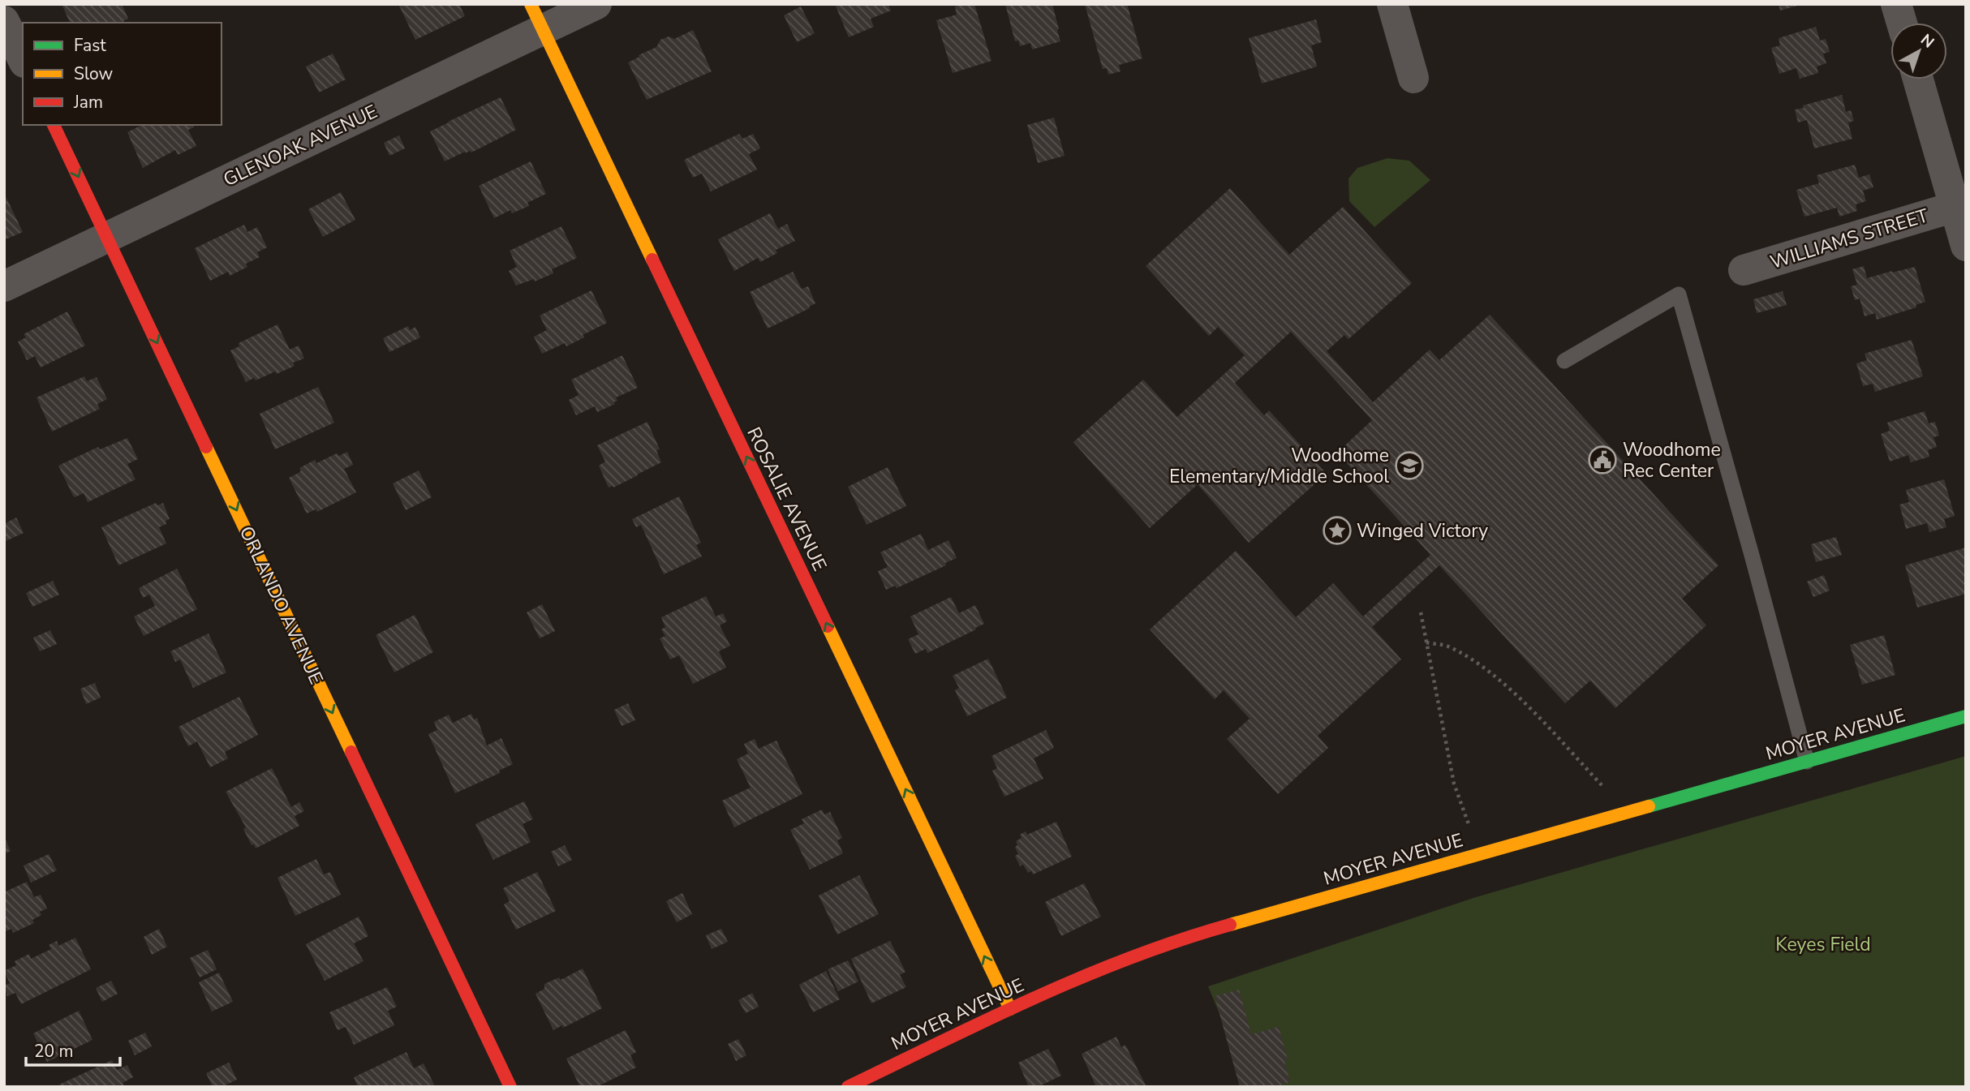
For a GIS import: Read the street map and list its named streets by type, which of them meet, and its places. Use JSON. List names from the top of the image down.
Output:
{
  "streets": {
    "street": [
      "GLENOAK AVENUE",
      "WILLIAMS STREET",
      "ROSALIE AVENUE",
      "ORLANDO AVENUE",
      "MOYER AVENUE"
    ]
  },
  "crossings": [
    ["GLENOAK AVENUE", "ROSALIE AVENUE"],
    ["GLENOAK AVENUE", "ORLANDO AVENUE"],
    ["ROSALIE AVENUE", "MOYER AVENUE"]
  ],
  "one_way": ["ROSALIE AVENUE", "ORLANDO AVENUE"],
  "parks": ["Keyes Field"],
  "places": {
    "public building": ["Woodhome Rec Center"],
    "school or university": ["Woodhome Elementary/Middle School"],
    "place": ["Winged Victory"]
  },
  "legend": ["Fast", "Slow", "Jam"],
  "scale_bar": "20 m",
  "north": "top right"
}
